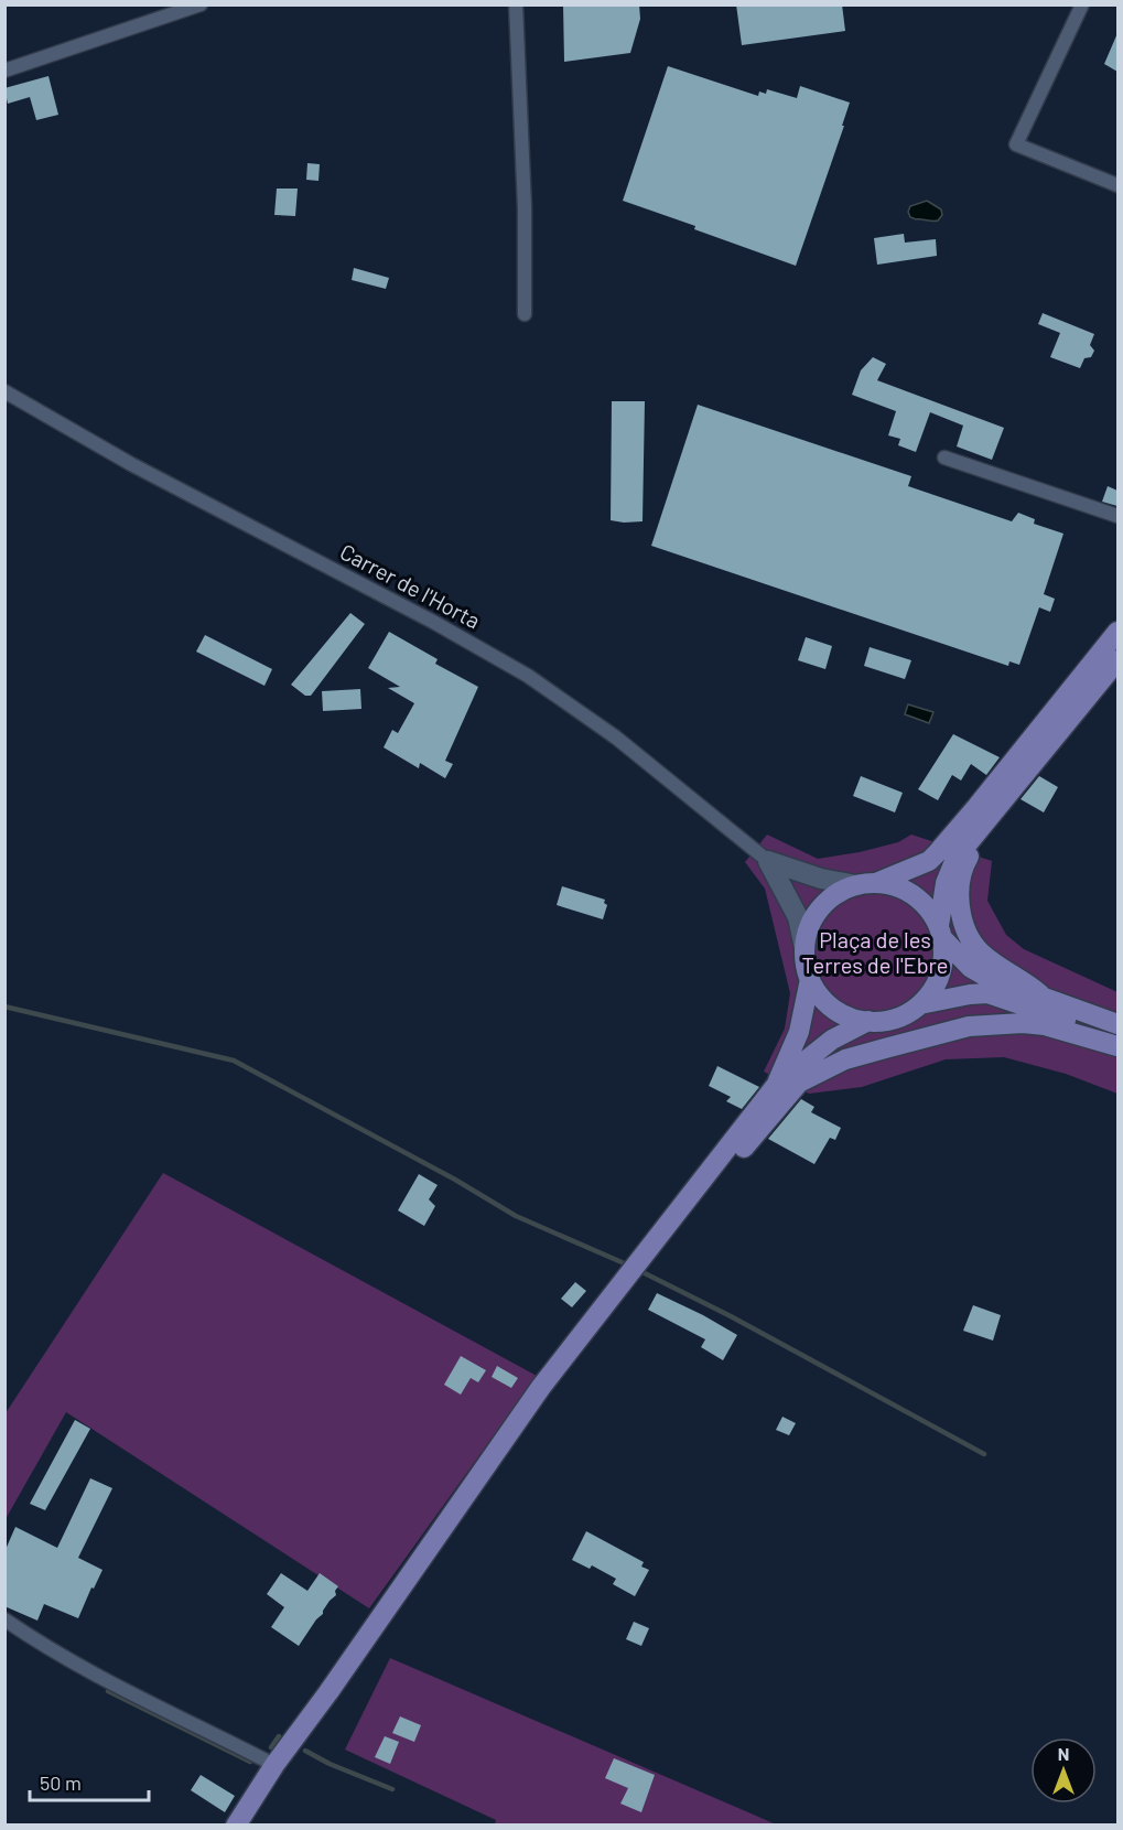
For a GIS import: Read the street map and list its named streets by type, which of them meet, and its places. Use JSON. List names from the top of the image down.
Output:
{
  "streets": {
    "street": ["Carrer de l'Horta"]
  },
  "parks": ["Plaça de les Terres de l'Ebre"],
  "scale_bar": "50 m",
  "north": "top"
}
